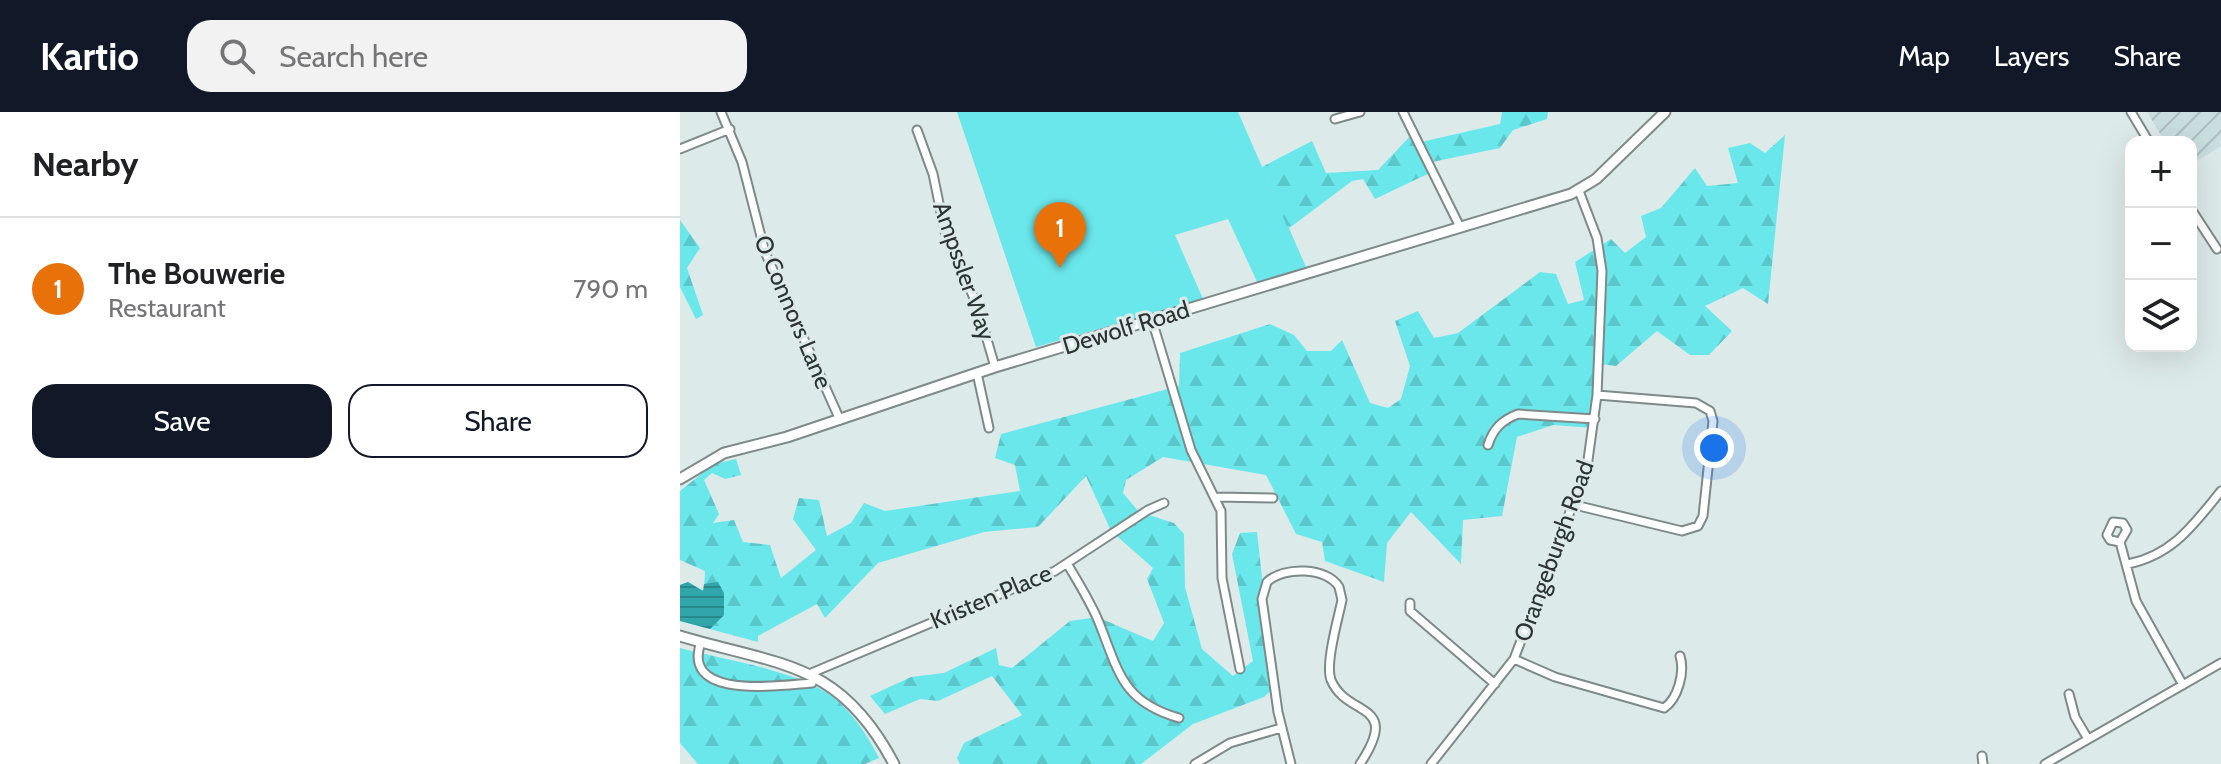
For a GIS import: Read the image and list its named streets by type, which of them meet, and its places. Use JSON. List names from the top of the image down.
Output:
{
  "streets": {
    "main road": ["Dewolf Road"],
    "street": [
      "Ampssler Way",
      "O Connors Lane",
      "Orangeburgh Road",
      "Kristen Place"
    ]
  },
  "crossings": [
    ["Ampssler Way", "Dewolf Road"],
    ["O Connors Lane", "Dewolf Road"],
    ["Dewolf Road", "Orangeburgh Road"]
  ],
  "page": {
    "header": "Kartio",
    "search": "Search here",
    "nav": ["Map", "Layers", "Share"],
    "heading": "Nearby",
    "map_buttons": ["+", "−"],
    "pins": "1",
    "list": [
      {
        "mark": "1",
        "name": "The Bouwerie",
        "note": "Restaurant",
        "value": "790 m"
      }
    ],
    "buttons": ["Save", "Share"]
  }
}
